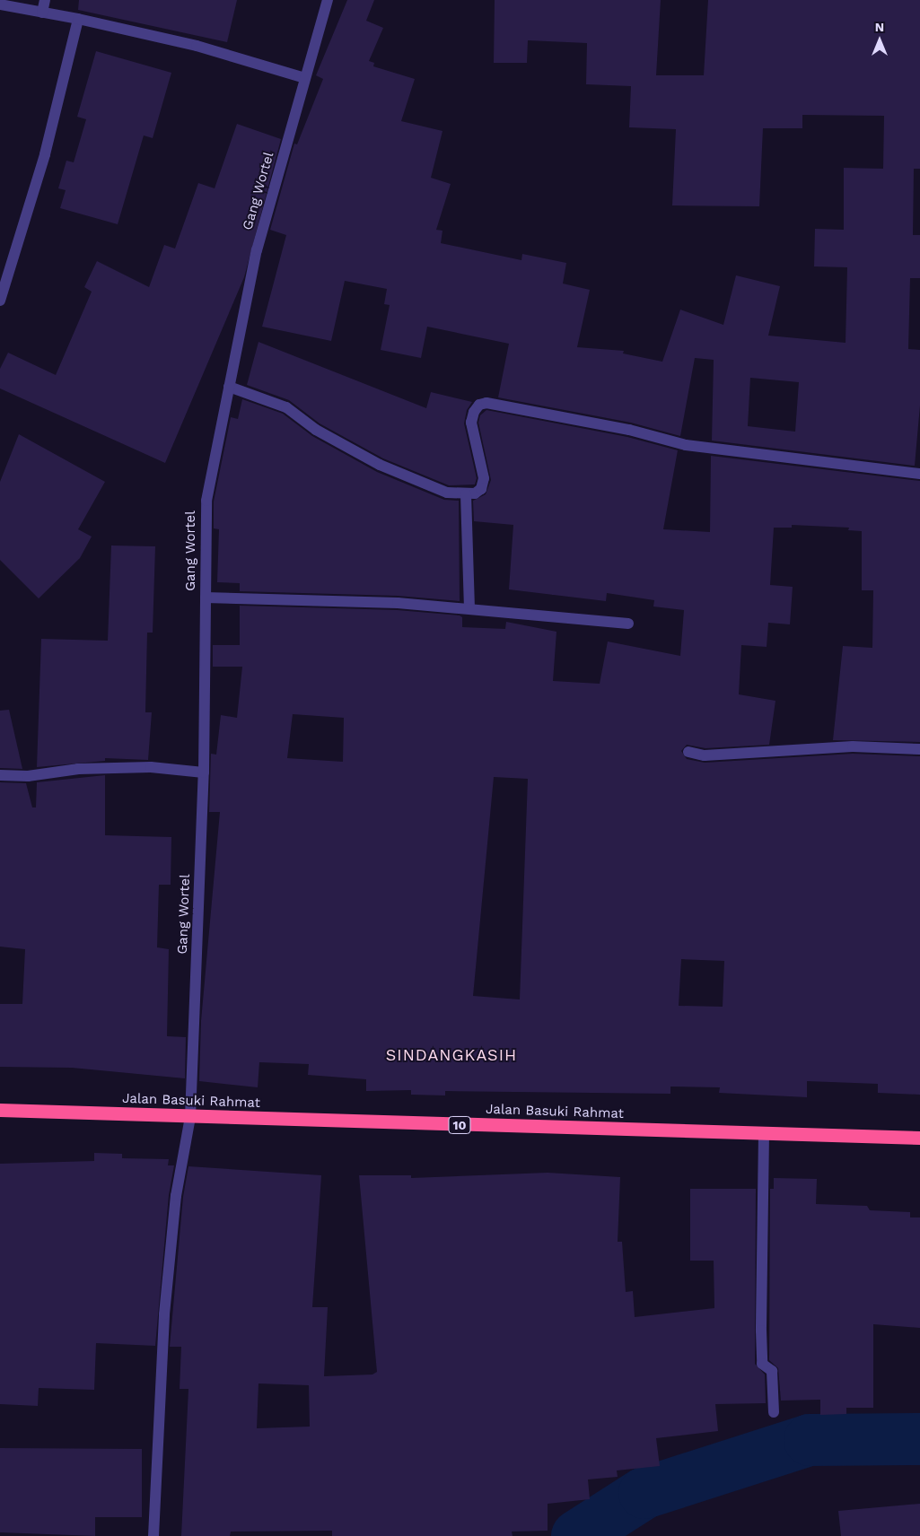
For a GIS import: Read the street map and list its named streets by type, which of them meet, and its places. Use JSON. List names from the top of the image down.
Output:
{
  "streets": {
    "highway": ["Jalan Basuki Rahmat", "10"],
    "street": ["Gang Wortel"]
  },
  "crossings": [
    ["Gang Wortel", "Jalan Basuki Rahmat"]
  ],
  "districts": ["SINDANGKASIH"],
  "north": "top"
}
